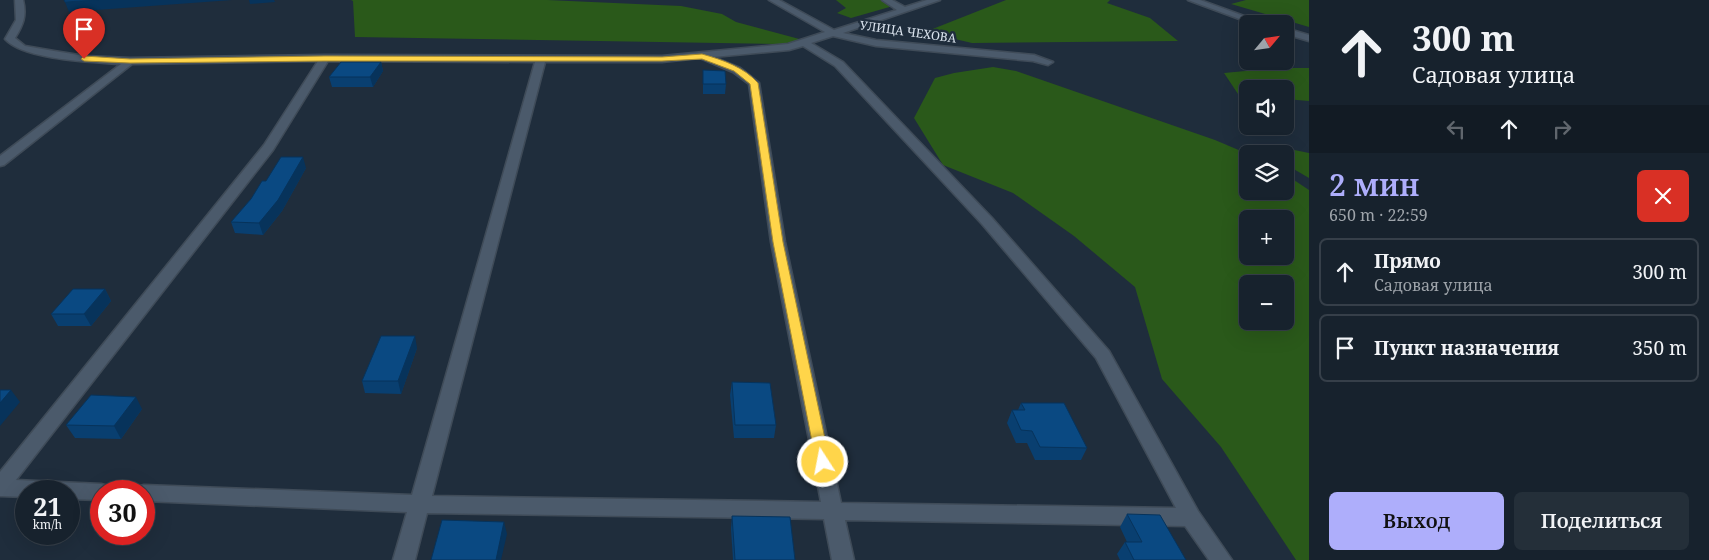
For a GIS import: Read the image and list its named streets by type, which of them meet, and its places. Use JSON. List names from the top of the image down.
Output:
{
  "streets": {
    "street": ["УЛИЦА ЧЕХОВА"]
  },
  "north": "top right",
  "page": {
    "turn": ["300 m", "Садовая улица"],
    "map_buttons": ["+", "−"],
    "heading": ["2 мин", "650 m · 22:59"],
    "list": [
      {
        "name": "Прямо",
        "note": "Садовая улица",
        "value": "300 m"
      },
      {
        "name": "Пункт назначения",
        "value": "350 m"
      }
    ],
    "speed": "21 km/h",
    "limit": "30",
    "buttons": ["Выход", "Поделиться"]
  }
}
